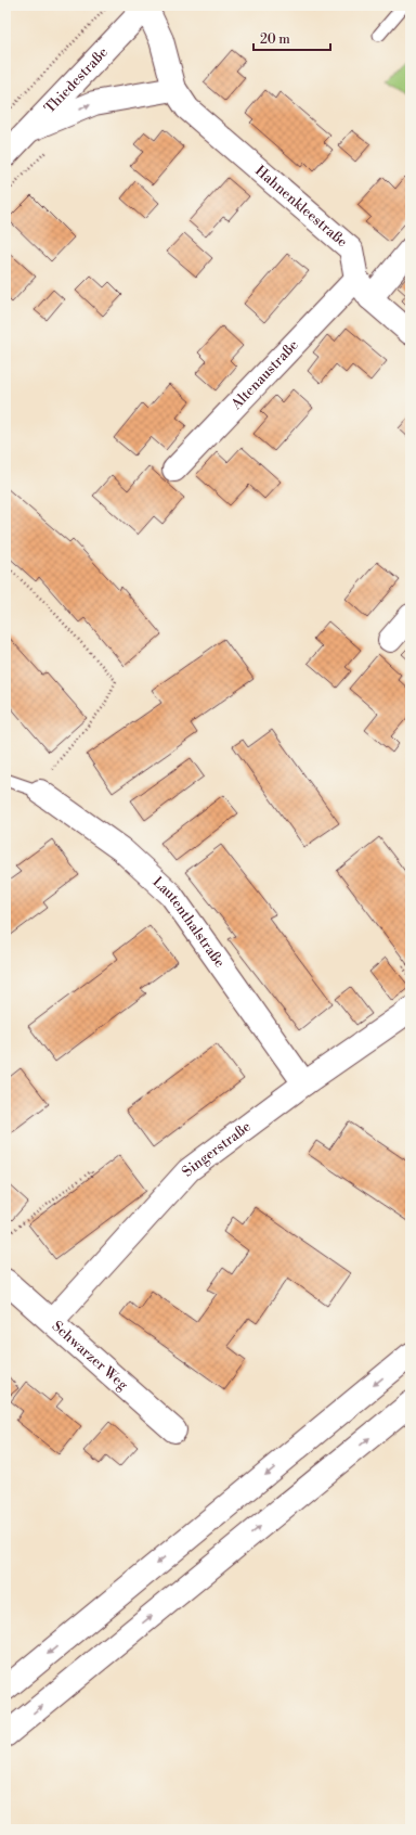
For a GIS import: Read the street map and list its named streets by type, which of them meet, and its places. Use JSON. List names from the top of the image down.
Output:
{
  "streets": {
    "main road": [
      "Thiedestraße",
      "Hahnenkleestraße",
      "Altenaustraße",
      "Lautenthalstraße",
      "Singerstraße",
      "Schwarzer Weg"
    ]
  },
  "crossings": [
    ["Thiedestraße", "Hahnenkleestraße"],
    ["Hahnenkleestraße", "Altenaustraße"],
    ["Lautenthalstraße", "Singerstraße"],
    ["Singerstraße", "Schwarzer Weg"]
  ],
  "scale_bar": "20 m"
}
